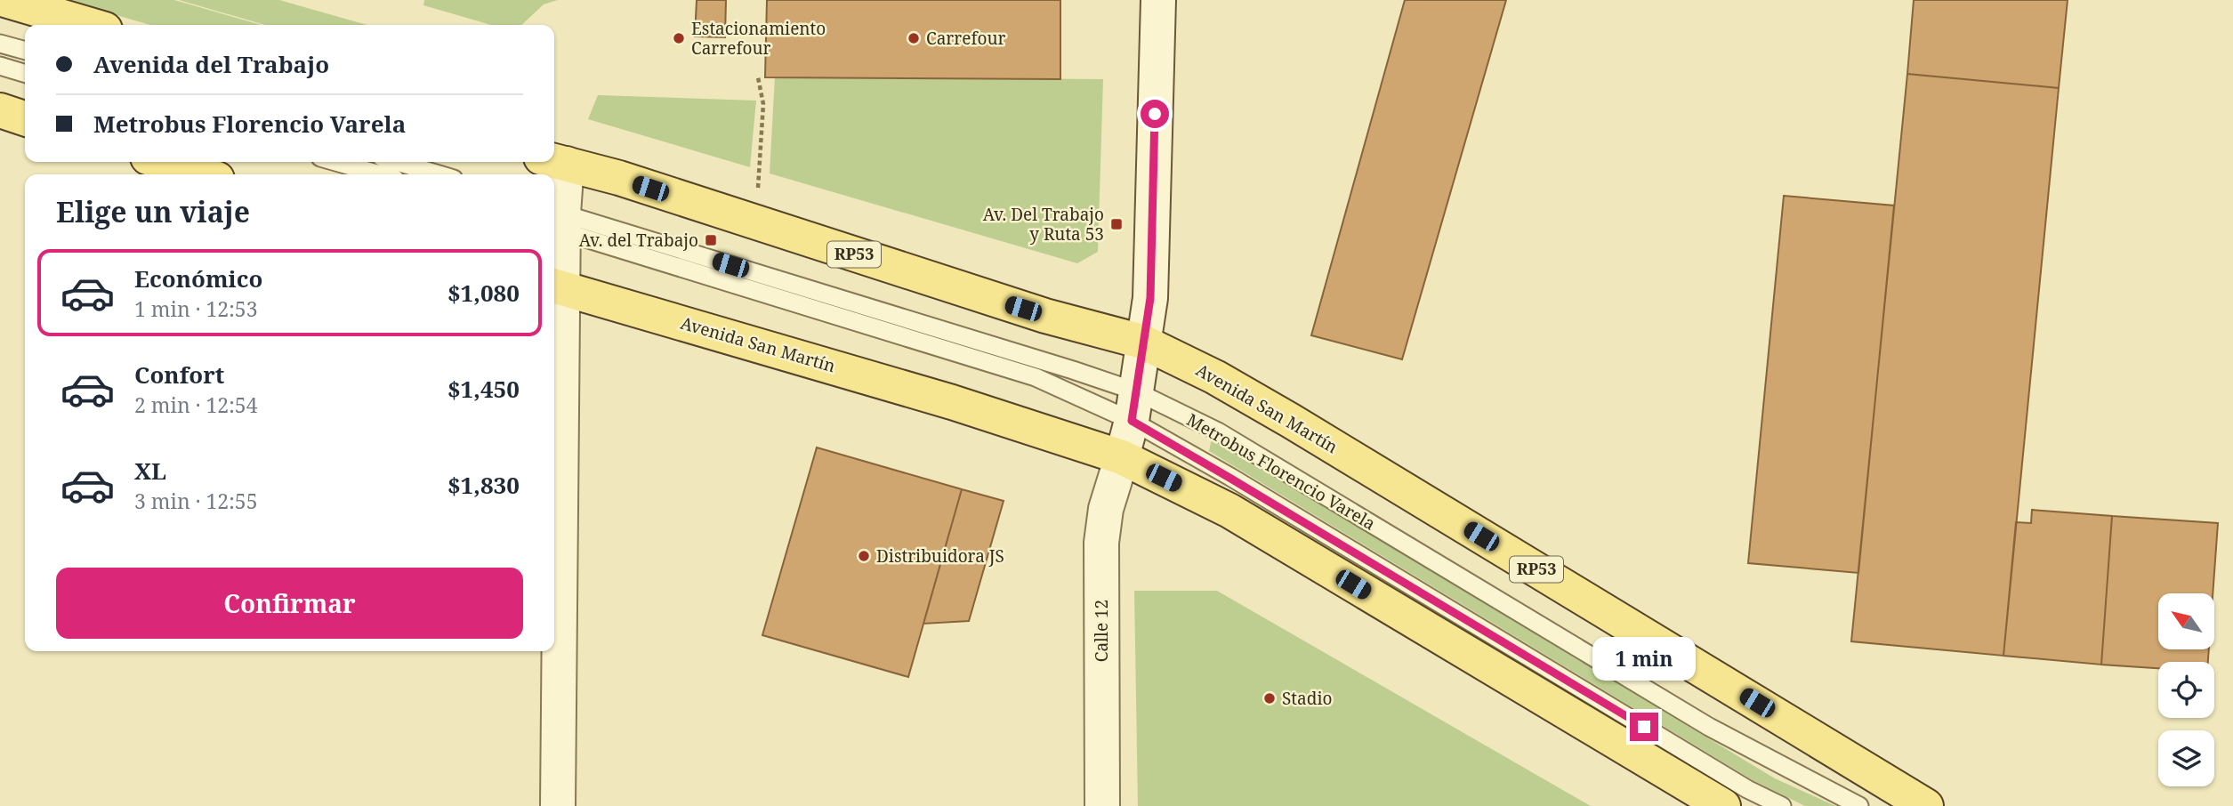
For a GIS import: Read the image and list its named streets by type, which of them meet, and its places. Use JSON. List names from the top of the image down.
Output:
{
  "streets": {
    "main road": ["RP53", "Avenida San Martín"],
    "street": ["Calle 12"],
    "lane": ["Metrobus Florencio Varela"]
  },
  "crossings": [
    ["Avenida San Martín", "Calle 12"],
    ["Metrobus Florencio Varela", "Calle 12"]
  ],
  "places": {
    "other": [
      "Estacionamiento Carrefour",
      "Carrefour",
      "Distribuidora JS",
      "Stadio"
    ],
    "transit": ["Av. Del Trabajo y Ruta 53", "Av. del Trabajo"]
  },
  "north": "top left",
  "page": {
    "banner": ["Avenida del Trabajo", "Metrobus Florencio Varela"],
    "heading": "Elige un viaje",
    "list": [
      {
        "name": "Económico",
        "note": "1 min · 12:53",
        "value": "$1,080"
      },
      {
        "name": "Confort",
        "note": "2 min · 12:54",
        "value": "$1,450"
      },
      {
        "name": "XL",
        "note": "3 min · 12:55",
        "value": "$1,830"
      }
    ],
    "buttons": "Confirmar",
    "bubble": "1 min"
  }
}
